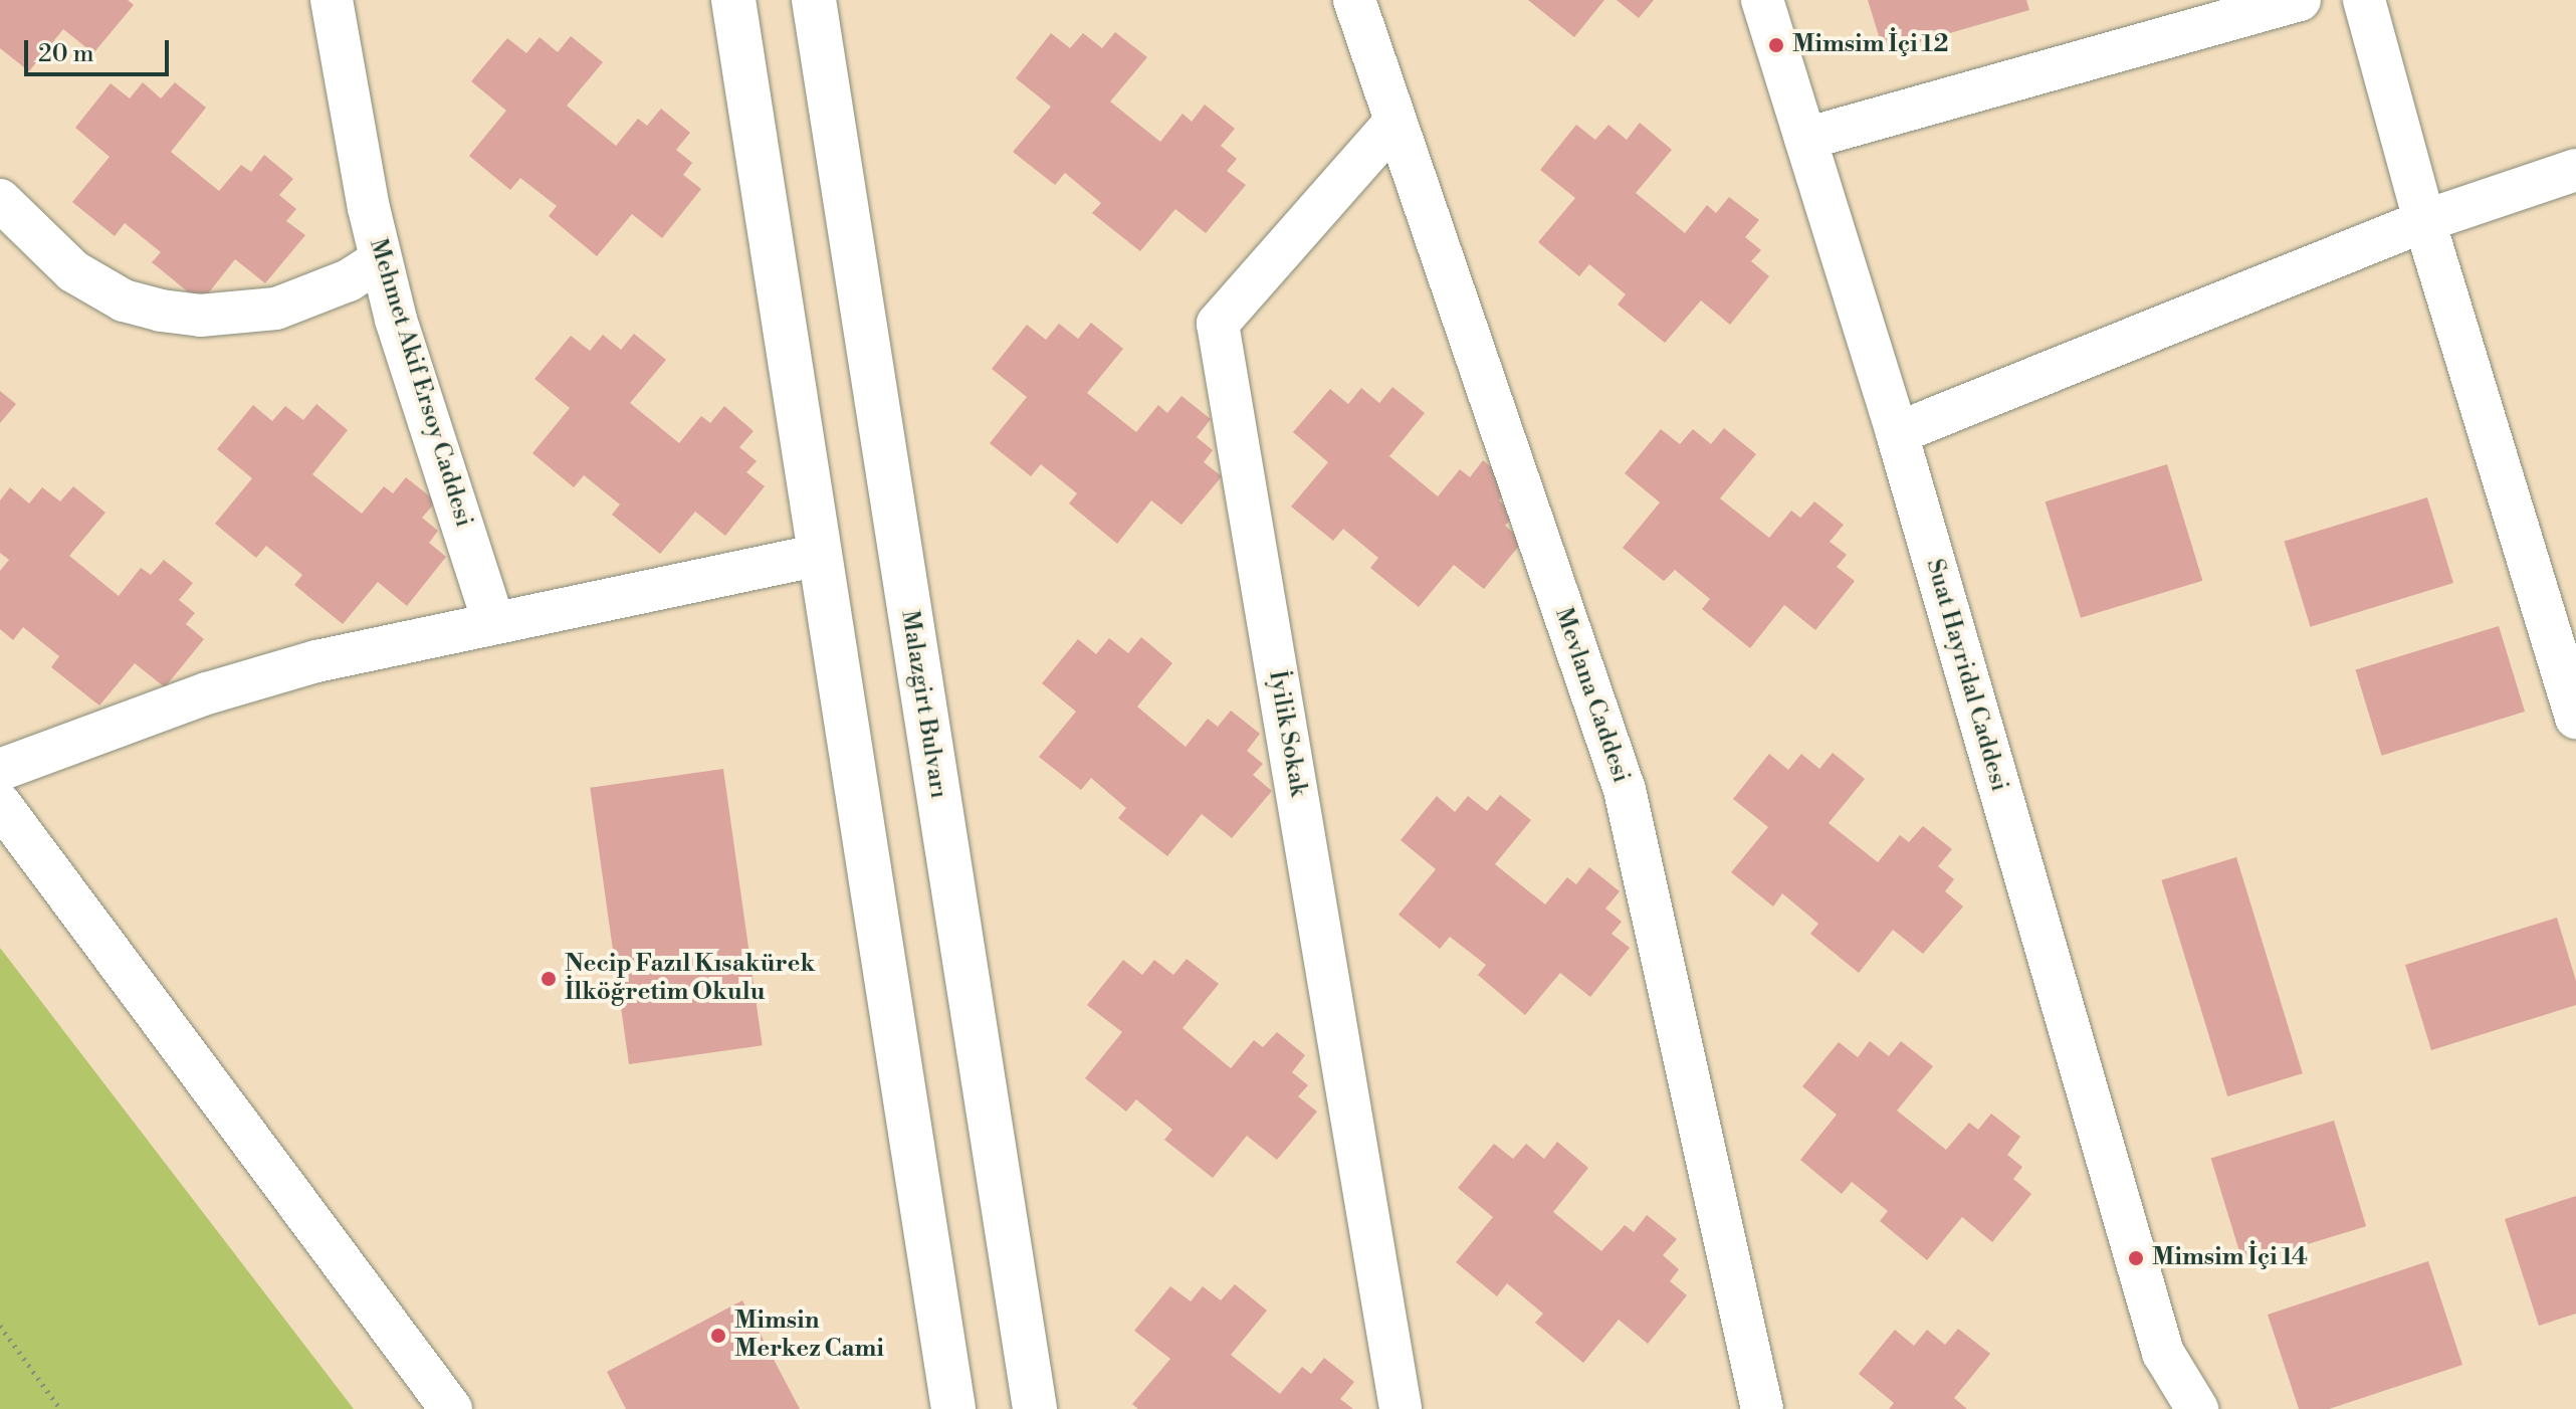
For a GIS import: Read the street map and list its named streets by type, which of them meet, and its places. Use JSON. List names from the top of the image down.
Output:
{
  "streets": {
    "highway": ["Malazgirt Bulvarı"],
    "street": [
      "Mehmet Akif Ersoy Caddesi",
      "Suat Hayridal Caddesi",
      "Mevlana Caddesi",
      "İyilik Sokak"
    ]
  },
  "crossings": [
    ["Mevlana Caddesi", "İyilik Sokak"]
  ],
  "places": [
    "Mimsim İçi 12",
    "Necip Fazıl Kısakürek İlköğretim Okulu",
    "Mimsim İçi 14",
    "Mimsin Merkez Cami"
  ],
  "scale_bar": "20 m"
}
